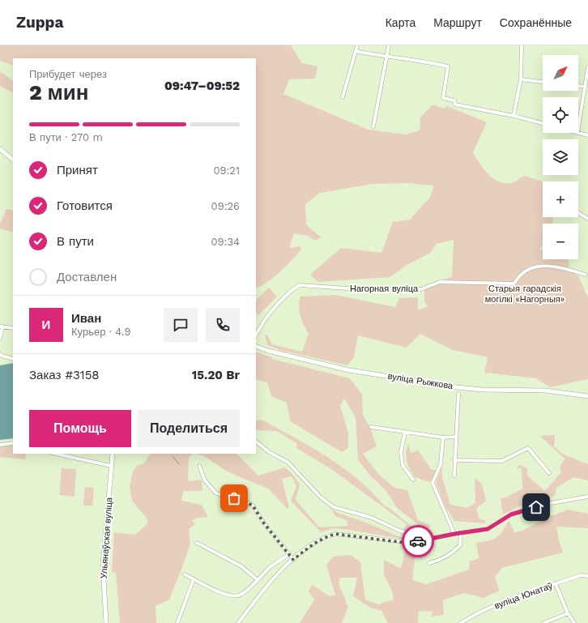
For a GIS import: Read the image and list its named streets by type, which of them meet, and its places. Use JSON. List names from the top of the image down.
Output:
{
  "streets": {
    "main road": ["вуліца Рыжкова", "Ульянаўская вуліца"],
    "street": ["Нагорная вуліца", "вуліца Юнатаў"]
  },
  "parks": ["Старыя гарадскія могілкі «Нагорныя»"],
  "north": "top right",
  "page": {
    "header": "Zuppa",
    "nav": ["Карта", "Маршрут", "Сохранённые"],
    "map_buttons": ["+", "−"],
    "heading": ["2 мин", "Прибудет через", "09:47–09:52"],
    "panel": [
      "Иван",
      "Курьер · 4.9",
      "Заказ #3158",
      "15.20 Br"
    ],
    "bar": "В пути · 270 m",
    "list": [
      ["Принят", "09:21"],
      ["Готовится", "09:26"],
      ["В пути", "09:34"],
      "Доставлен"
    ],
    "round": "И",
    "buttons": ["Помощь", "Поделиться"]
  }
}
